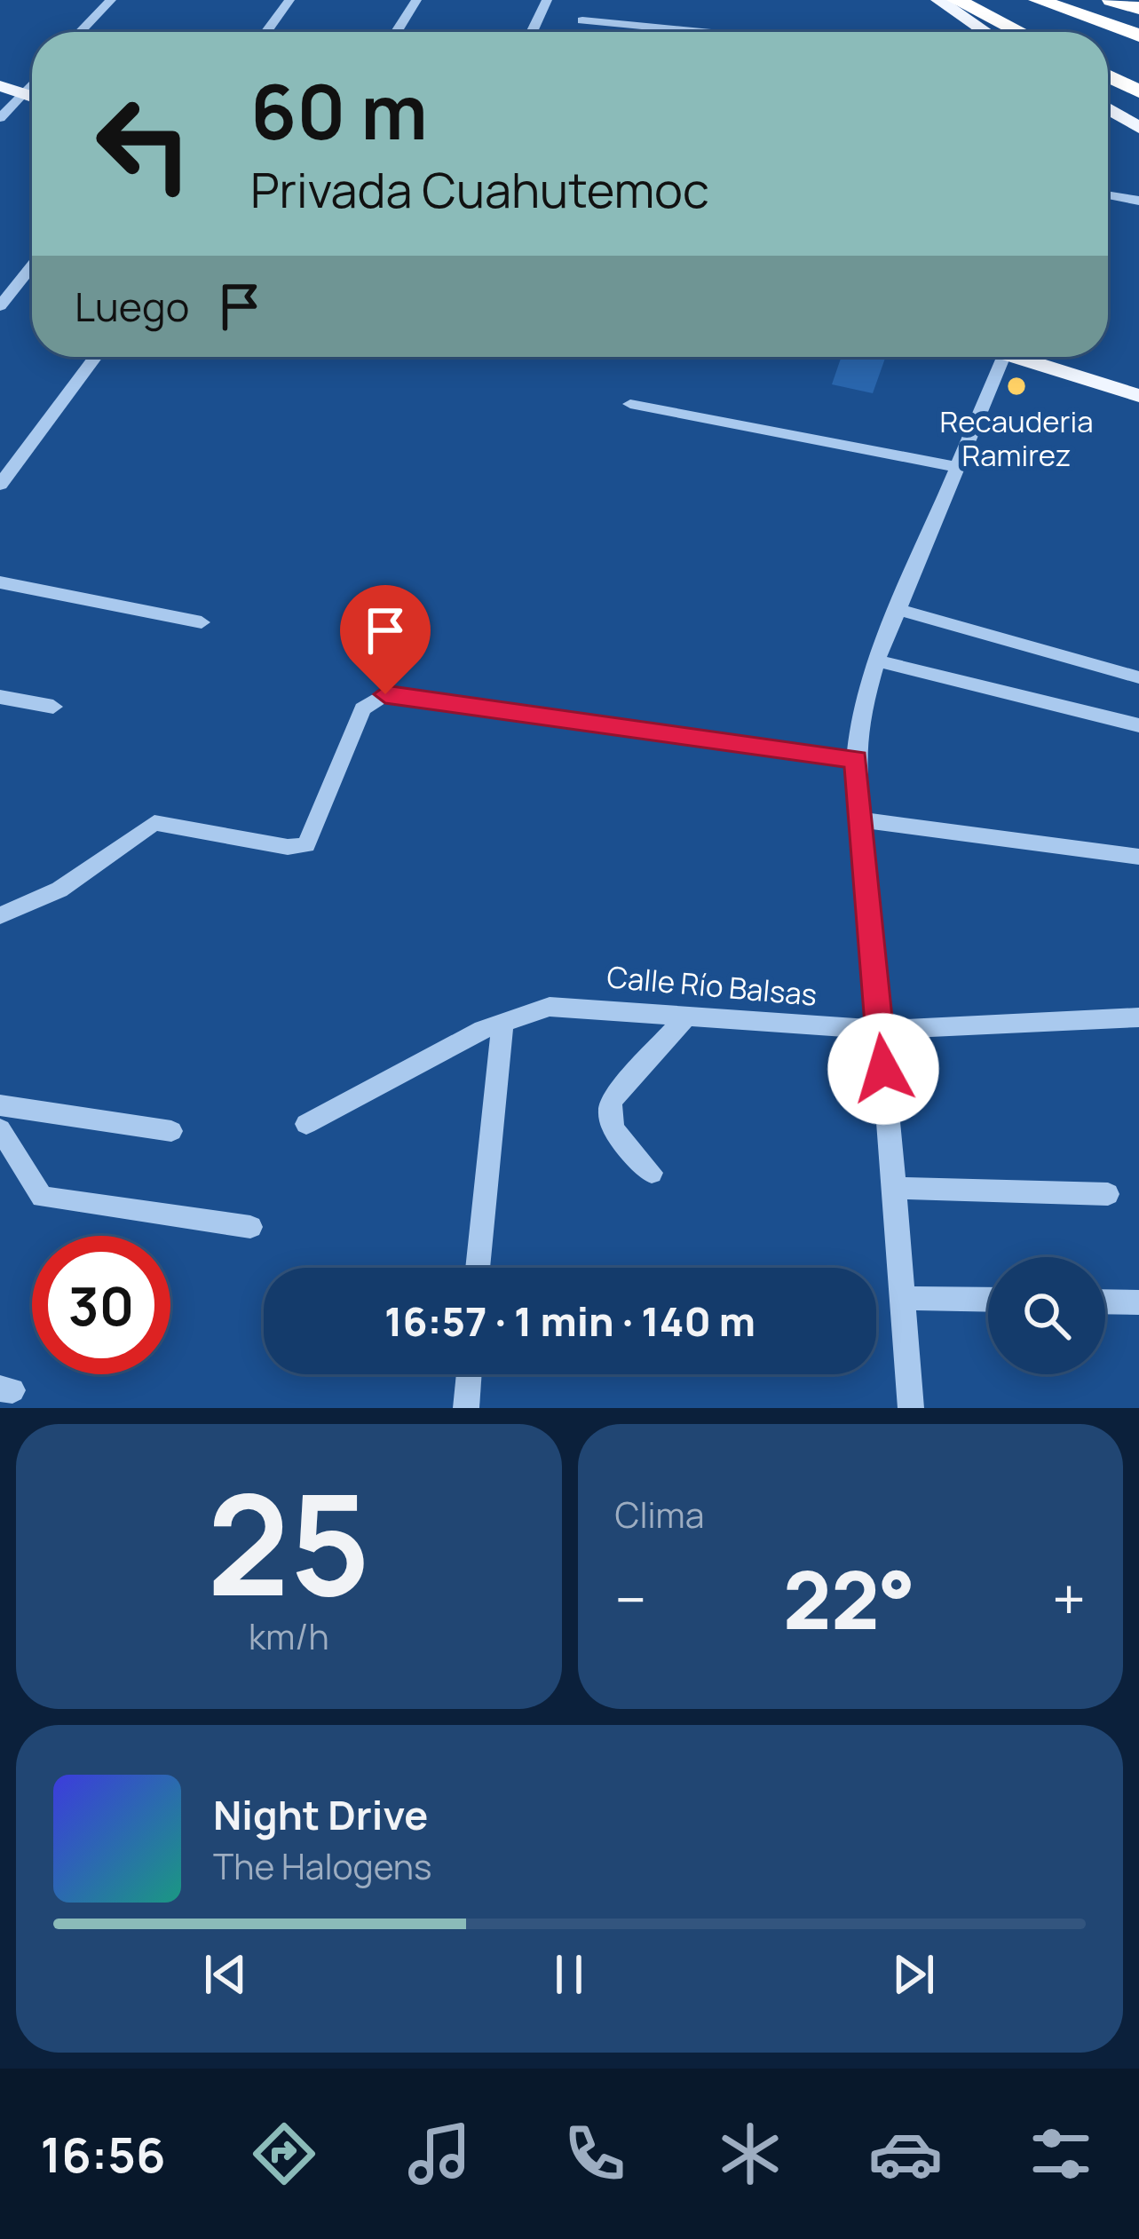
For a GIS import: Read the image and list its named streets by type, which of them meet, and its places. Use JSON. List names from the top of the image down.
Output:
{
  "streets": {
    "street": ["Calle Río Balsas"]
  },
  "places": ["Recauderia Ramirez"],
  "page": {
    "turn": ["60 m", "Privada Cuahutemoc"],
    "then": "Luego",
    "limit": "30",
    "trip": "16:57 · 1 min · 140 m",
    "tile": [
      ["25", "km/h"],
      "Clima"
    ],
    "heat": ["−", "22°", "+"],
    "song": ["Night Drive", "The Halogens"],
    "tabs": "16:56"
  }
}
